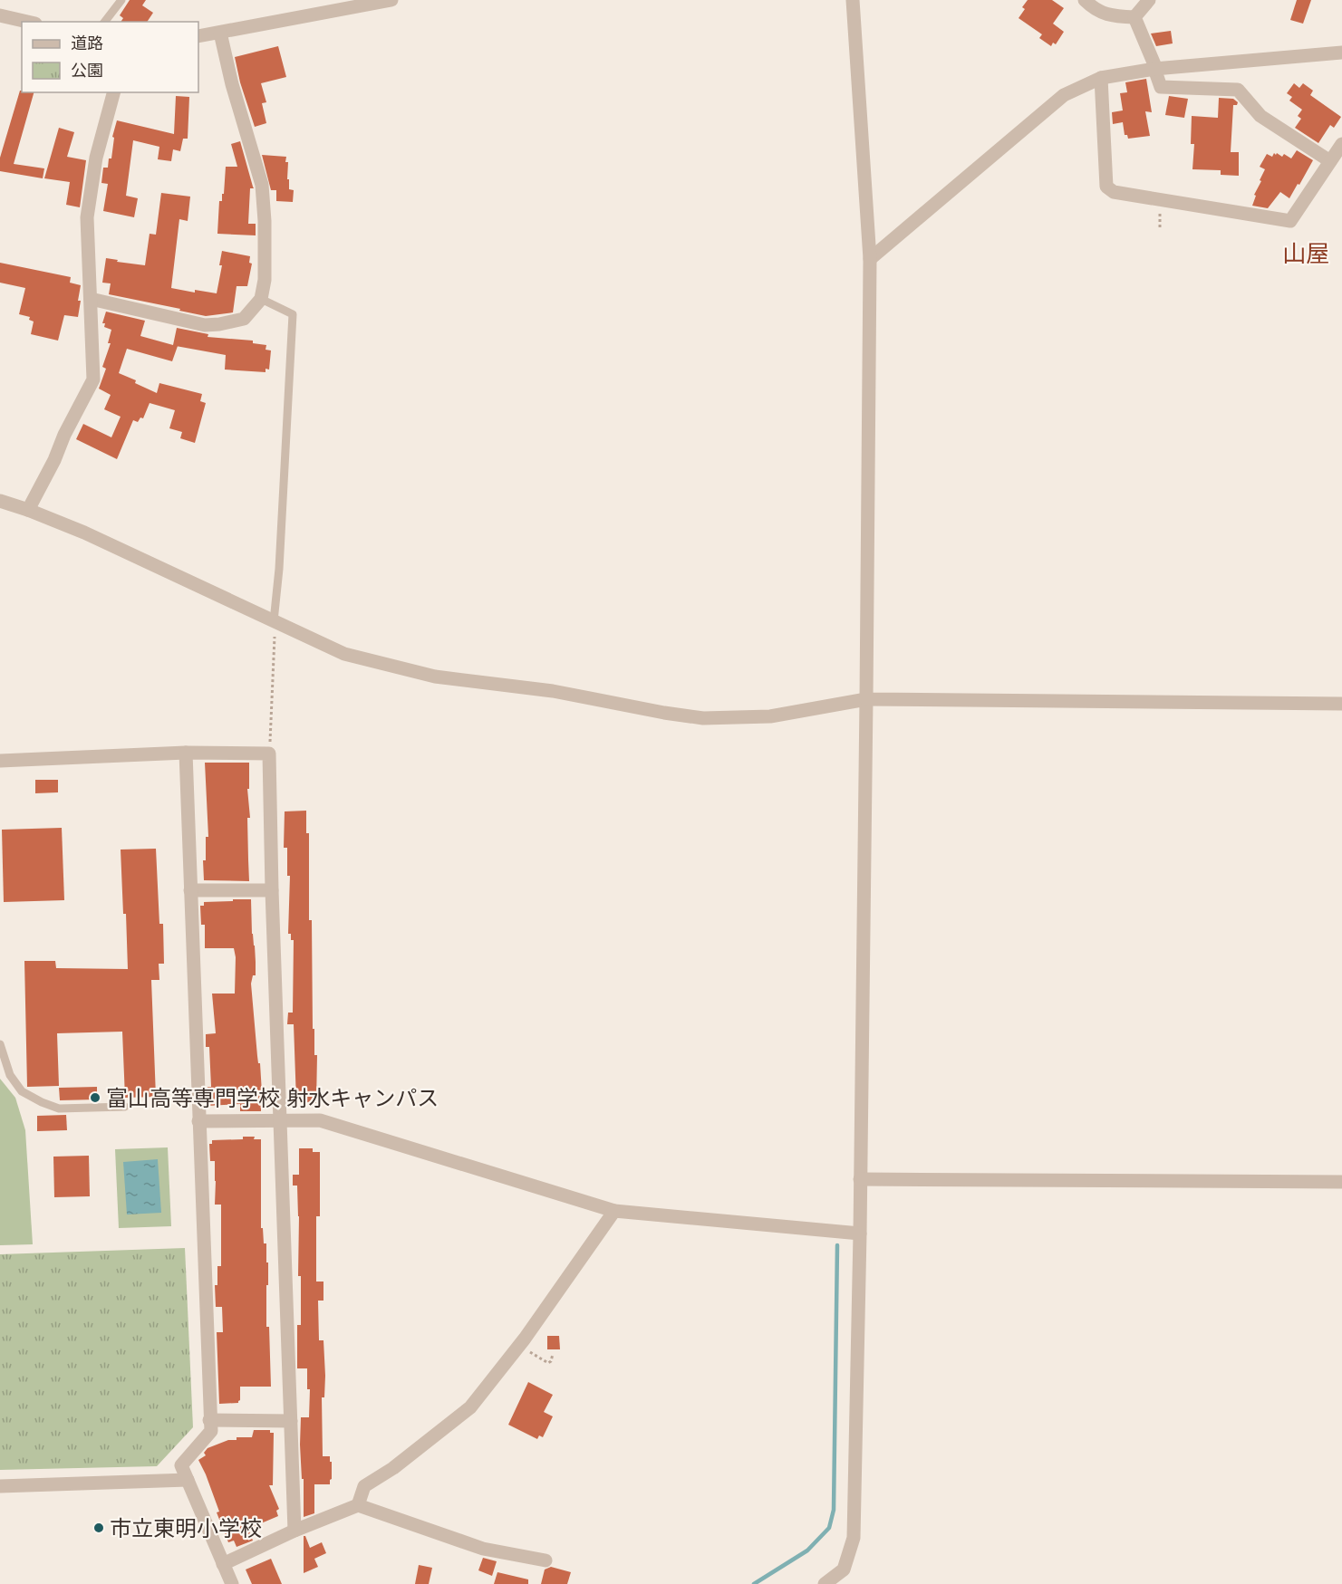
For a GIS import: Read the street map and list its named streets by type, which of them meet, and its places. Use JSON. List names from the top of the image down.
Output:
{
  "districts": ["山屋"],
  "places": ["富山高等専門学校 射水キャンパス", "市立東明小学校"],
  "legend": ["道路", "公園"]
}
